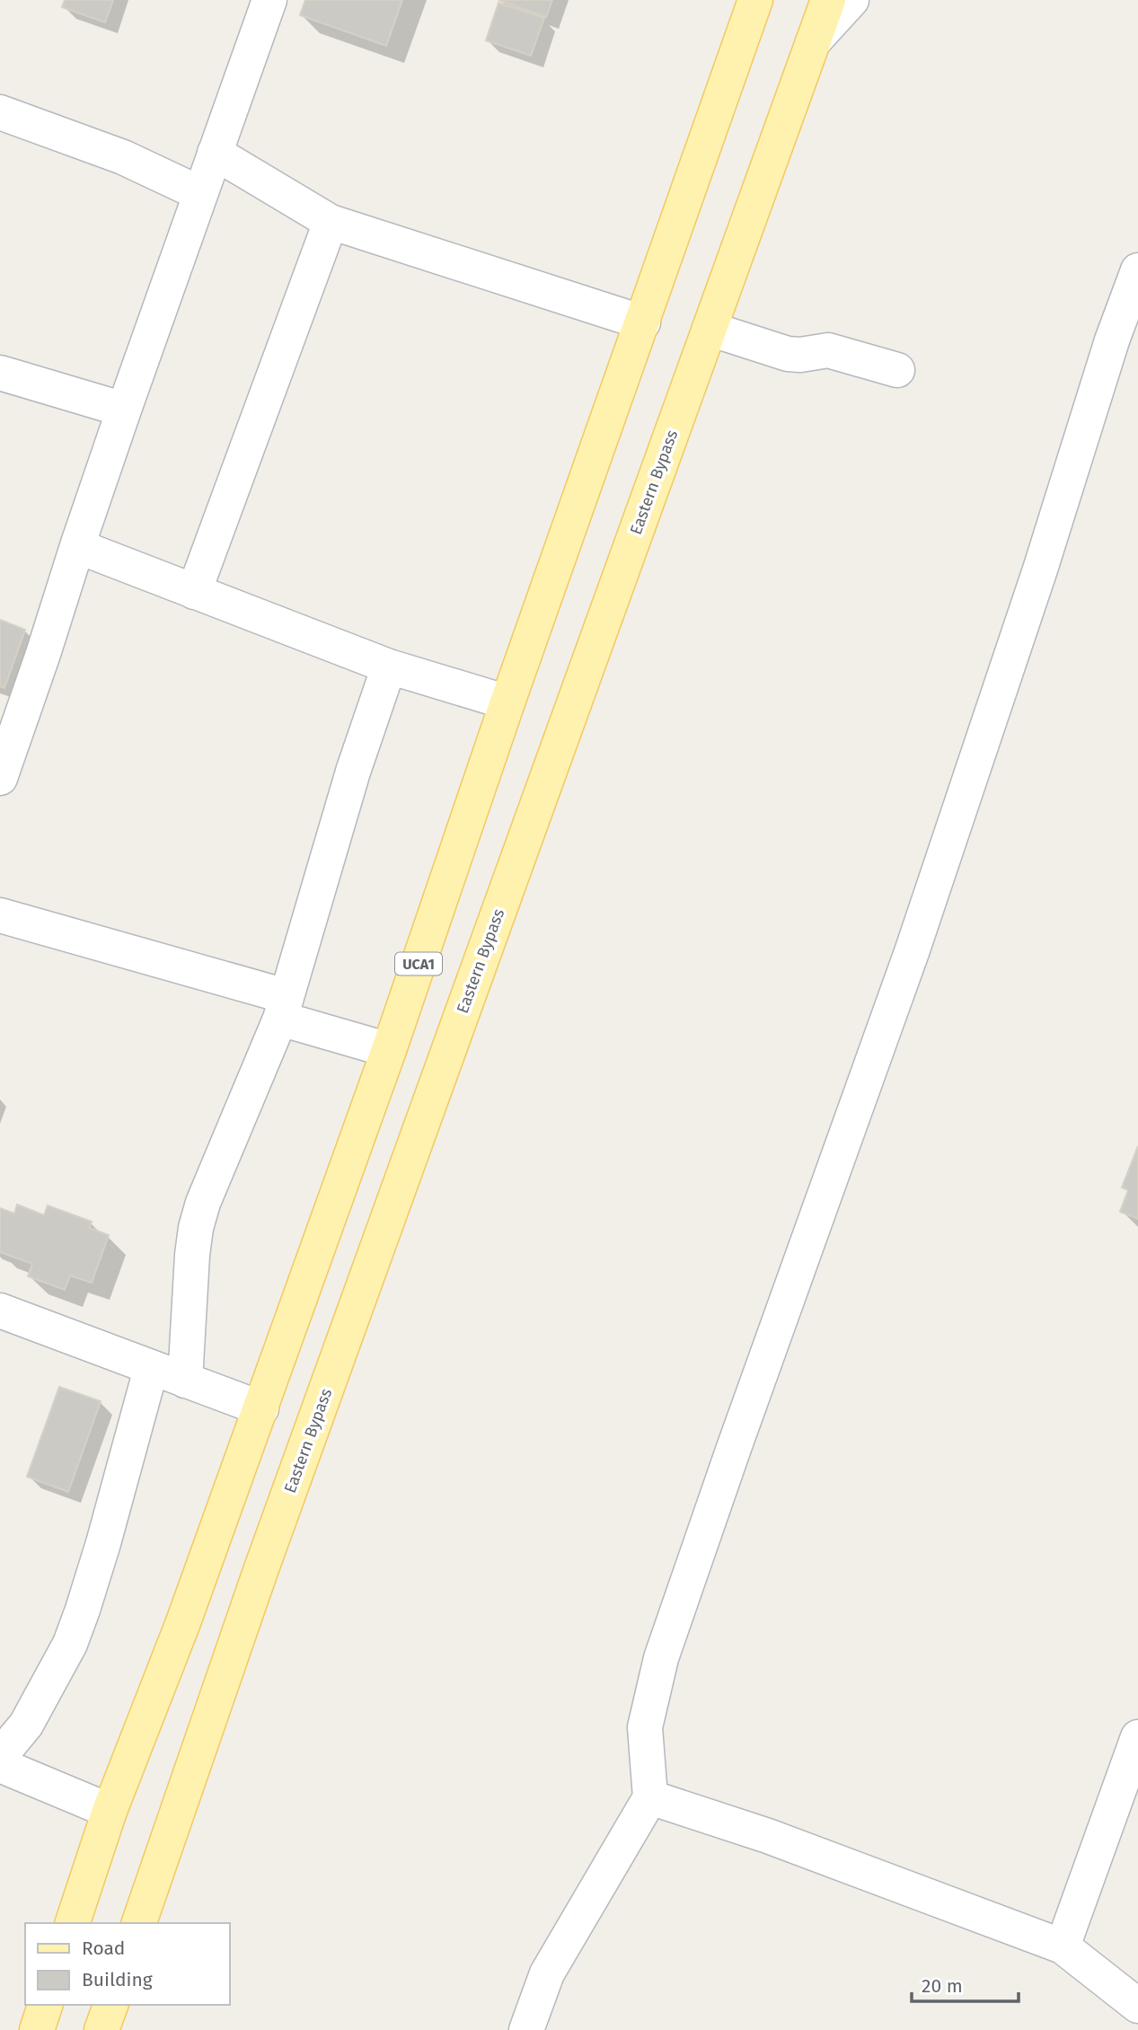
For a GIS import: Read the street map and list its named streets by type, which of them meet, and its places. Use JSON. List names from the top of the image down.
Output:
{
  "streets": {
    "main road": ["Eastern Bypass", "UCA1"]
  },
  "legend": ["Road", "Building"],
  "scale_bar": "20 m"
}
